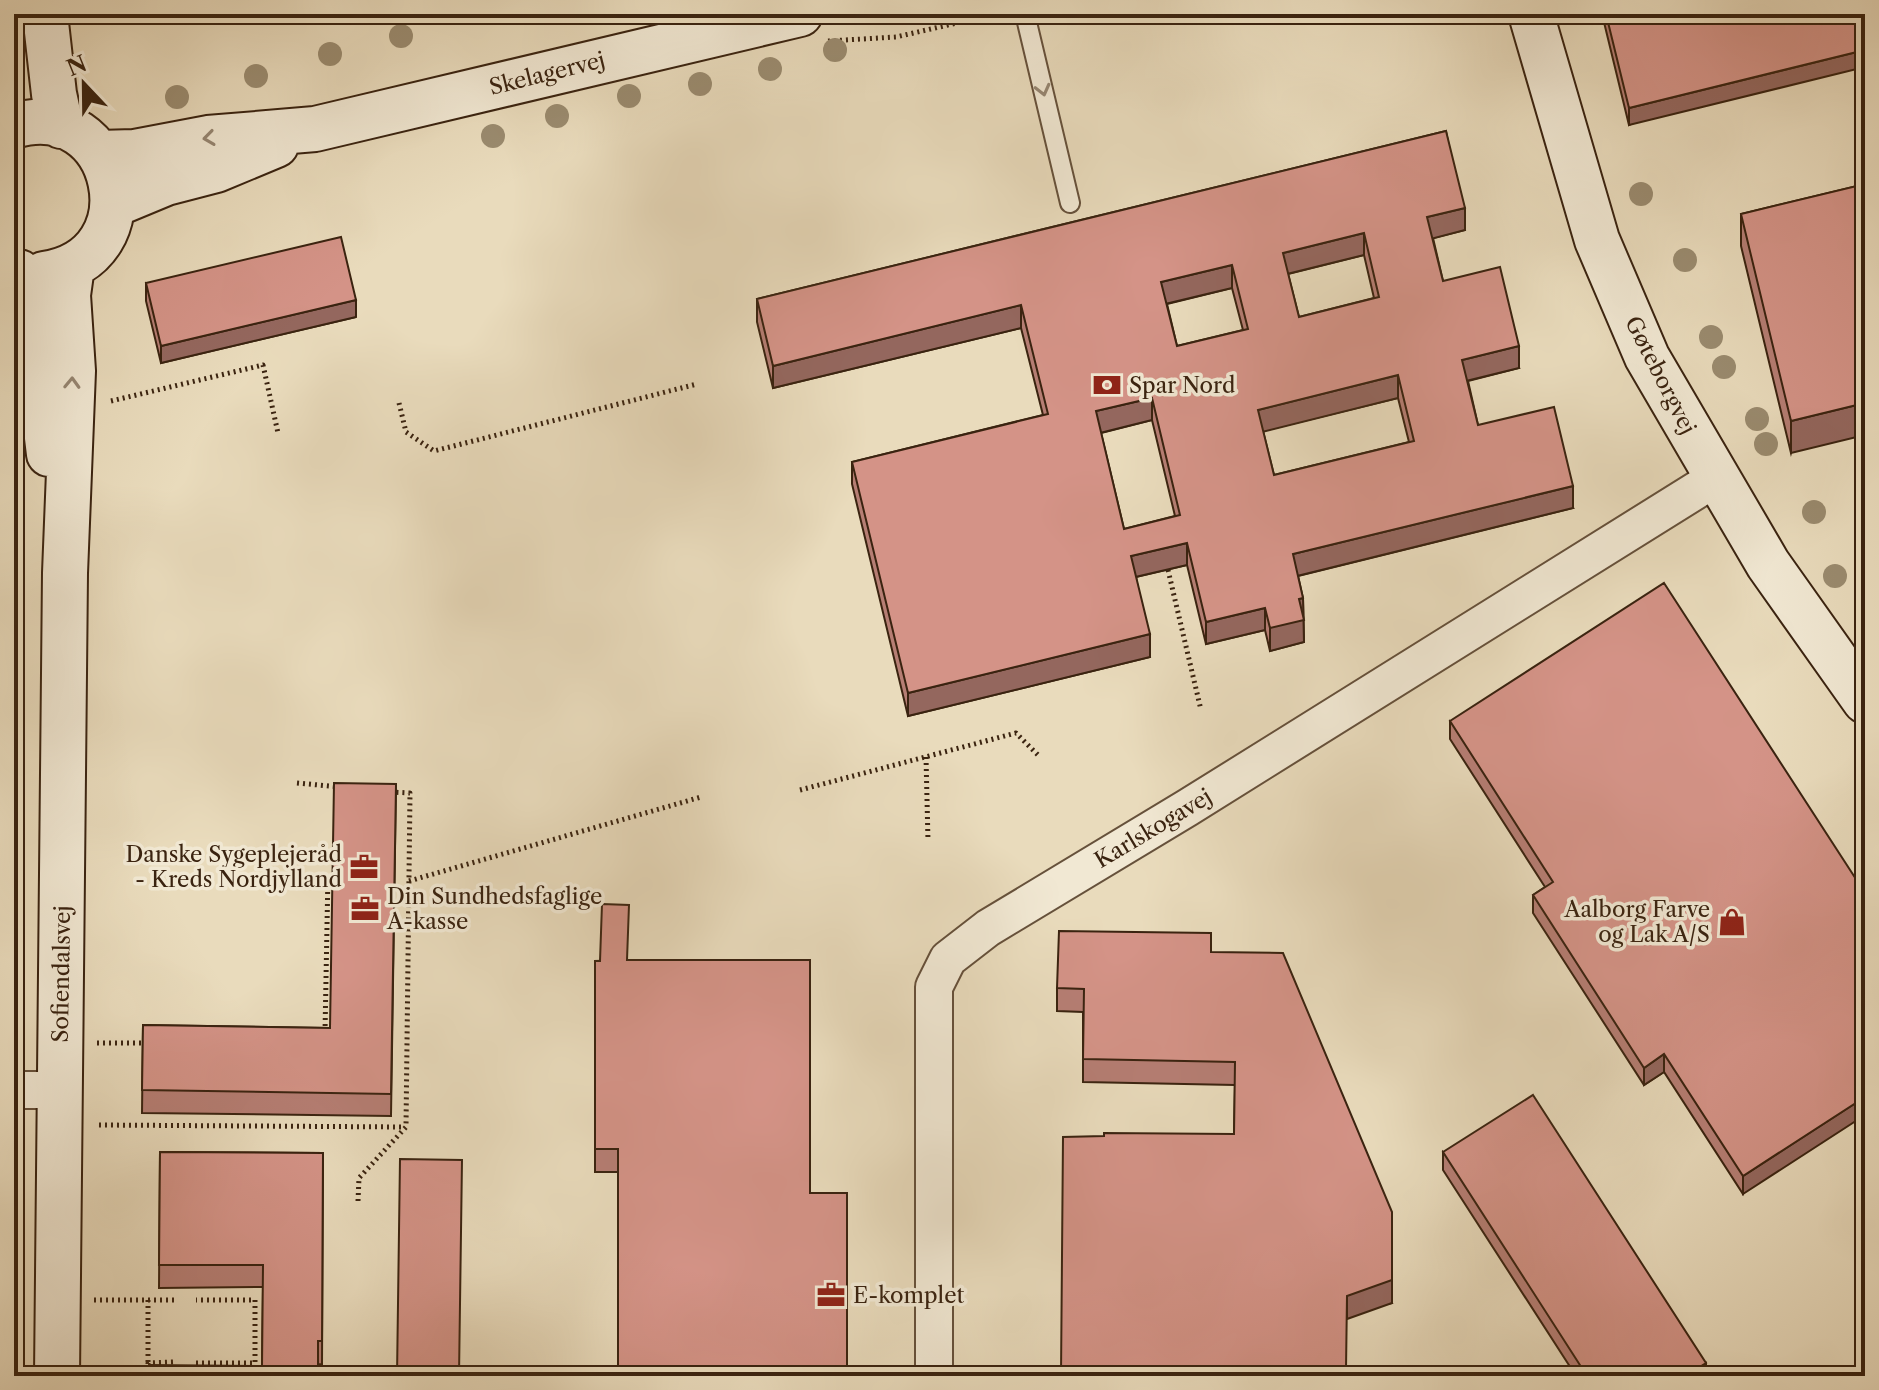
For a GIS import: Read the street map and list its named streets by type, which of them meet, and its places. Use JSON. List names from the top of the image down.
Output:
{
  "streets": {
    "street": [
      "Skelagervej",
      "Gøteborgvej",
      "Karlskogavej",
      "Sofiendalsvej"
    ]
  },
  "crossings": [
    ["Gøteborgvej", "Karlskogavej"]
  ],
  "places": {
    "bank": ["Spar Nord"],
    "office": ["Danske Sygeplejeråd - Kreds Nordjylland", "Din Sundhedsfaglige A-kasse", "E-komplet"],
    "shop": ["Aalborg Farve og Lak A/S"]
  },
  "north": "top"
}
